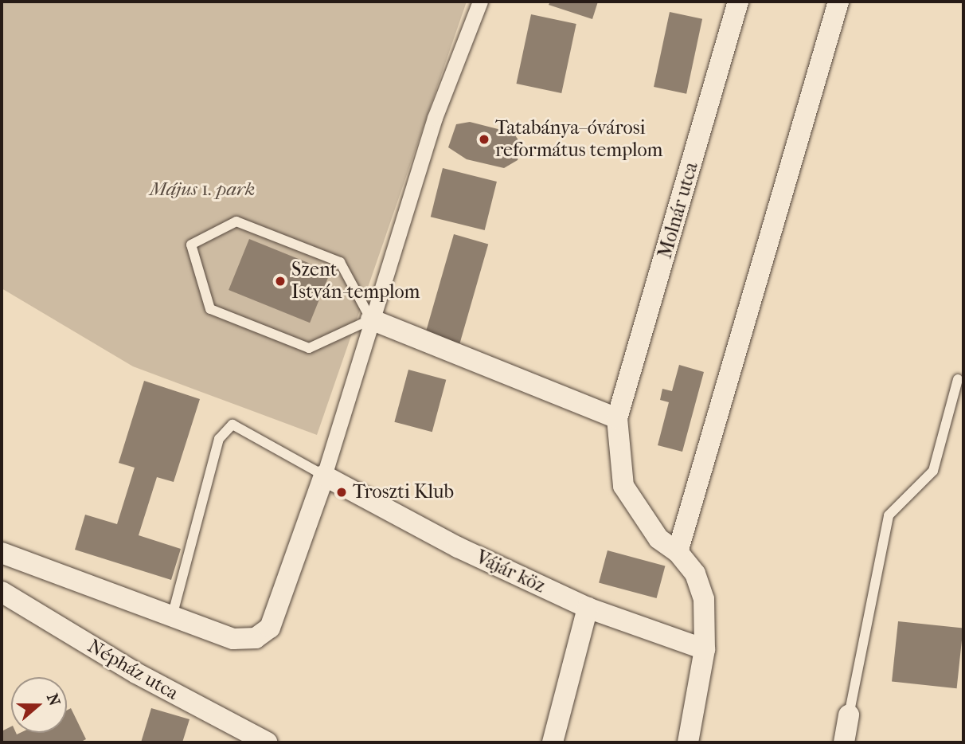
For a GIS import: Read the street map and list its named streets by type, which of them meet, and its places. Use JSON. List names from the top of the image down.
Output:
{
  "streets": {
    "street": ["Molnár utca", "Vájár köz", "Népház utca"]
  },
  "crossings": [
    ["Molnár utca", "Vájár köz"]
  ],
  "parks": ["Május 1. park"],
  "places": ["Tatabánya–óvárosi református templom", "Szent István-templom", "Troszti Klub"],
  "north": "right"
}
